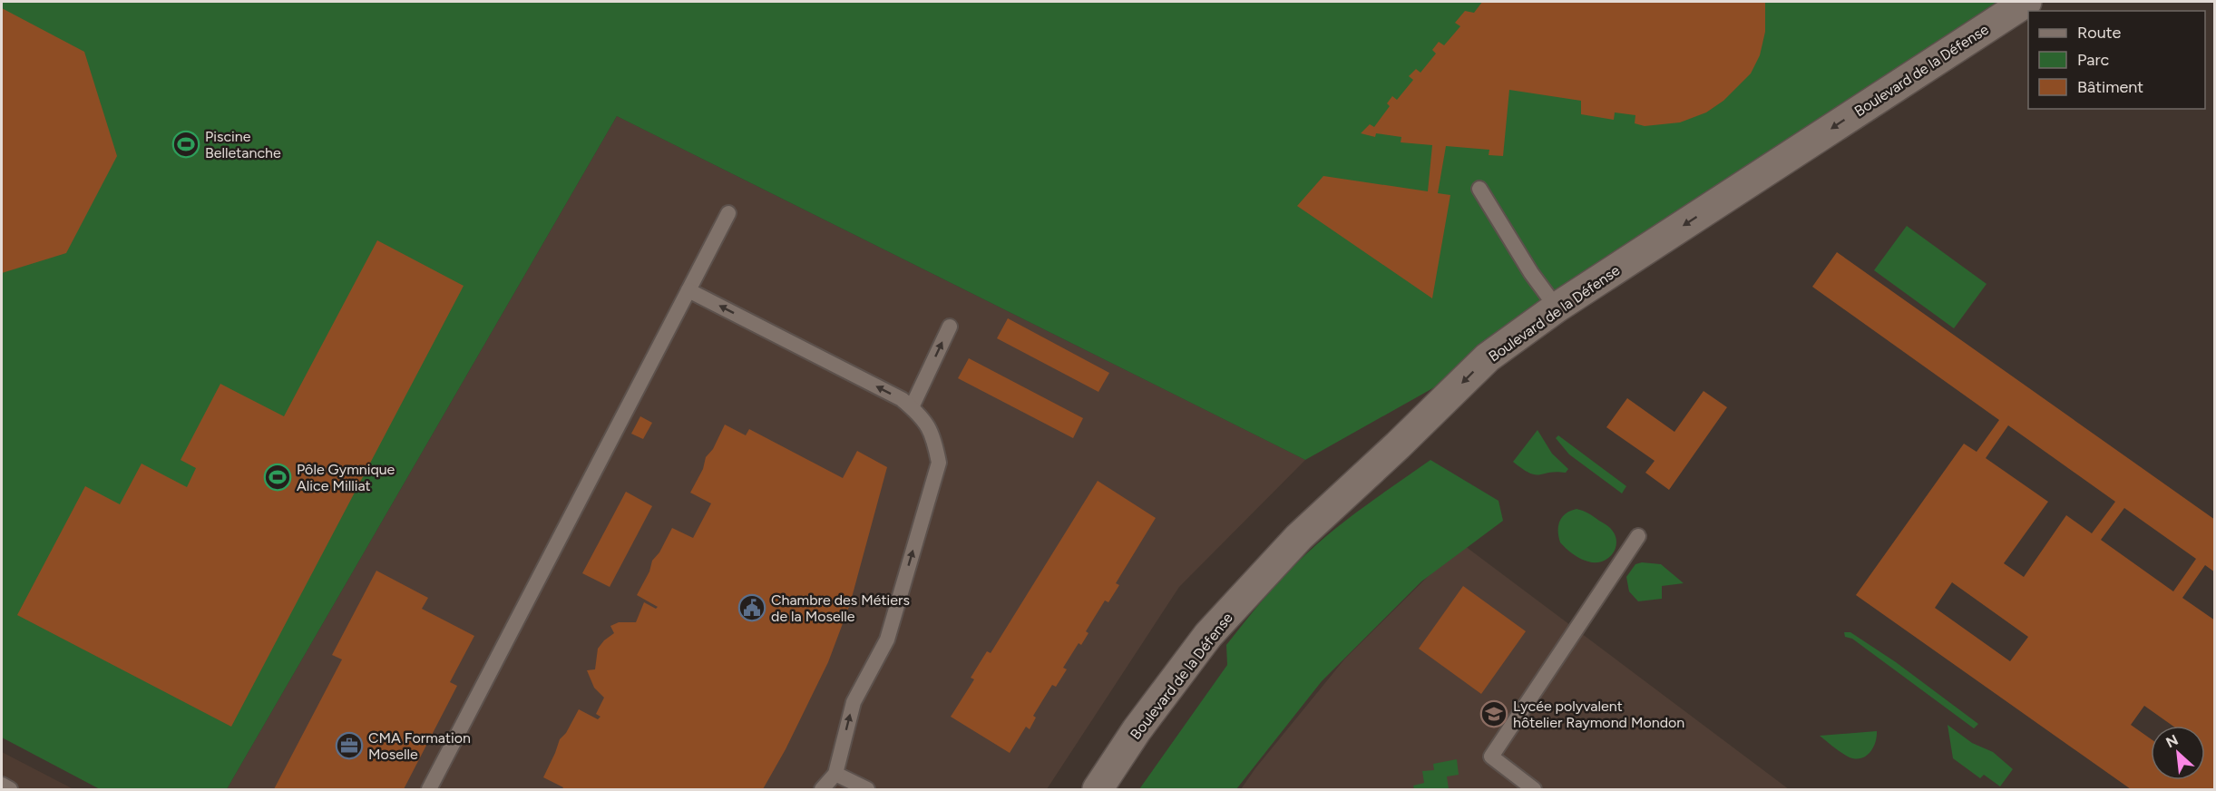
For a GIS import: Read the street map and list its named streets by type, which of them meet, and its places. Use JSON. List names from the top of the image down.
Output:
{
  "streets": {
    "street": ["Boulevard de la Défense"]
  },
  "one_way": ["Boulevard de la Défense"],
  "places": {
    "sports": ["Piscine Belletanche", "Pôle Gymnique Alice Milliat"],
    "public building": ["Chambre des Métiers de la Moselle"],
    "school or university": ["Lycée polyvalent hôtelier Raymond Mondon"],
    "office": ["CMA Formation Moselle"]
  },
  "legend": ["Route", "Parc", "Bâtiment"],
  "north": "top left"
}
